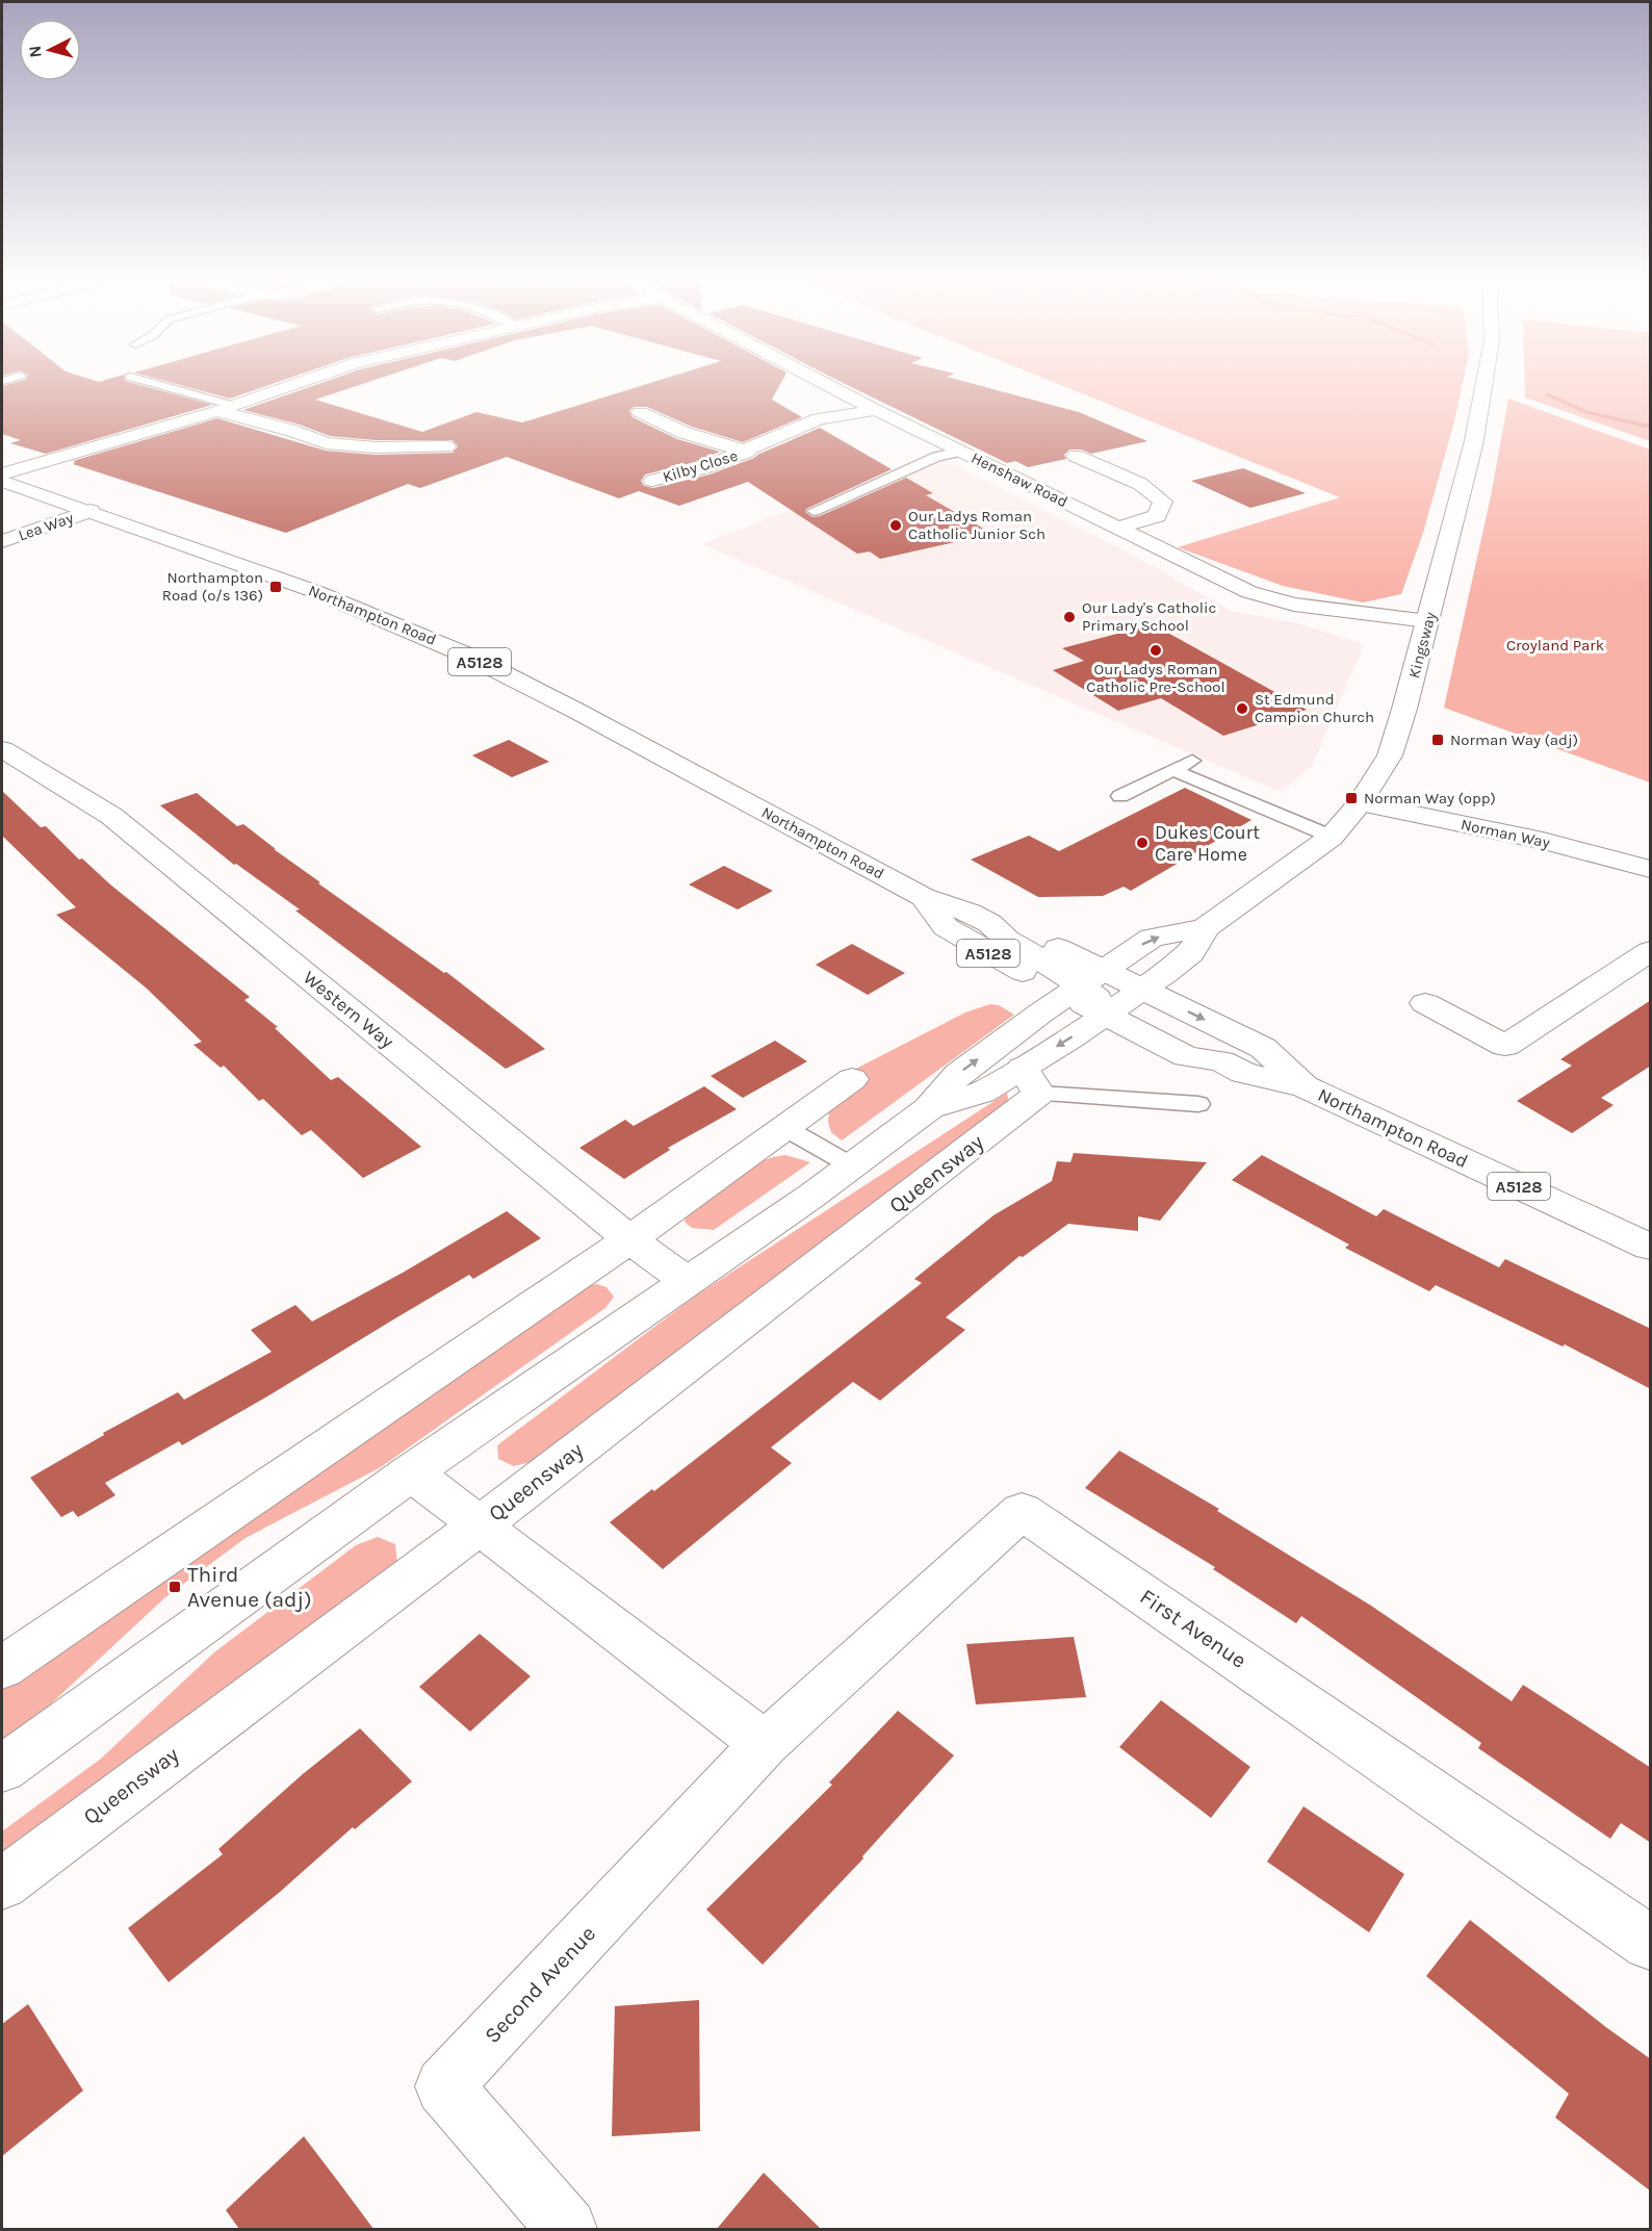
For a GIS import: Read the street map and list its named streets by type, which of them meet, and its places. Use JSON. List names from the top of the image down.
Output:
{
  "streets": {
    "street": [
      "Kilby Close",
      "Henshaw Road",
      "Lea Way",
      "Northampton Road",
      "Kingsway",
      "A5128",
      "Norman Way",
      "Western Way",
      "Queensway",
      "First Avenue",
      "Second Avenue"
    ]
  },
  "crossings": [
    ["Kilby Close", "Henshaw Road"],
    ["Henshaw Road", "Kingsway"],
    ["Lea Way", "Northampton Road"],
    ["Northampton Road", "Kingsway"],
    ["Northampton Road", "Queensway"],
    ["Kingsway", "Norman Way"],
    ["Kingsway", "Queensway"],
    ["Western Way", "Queensway"],
    ["First Avenue", "Second Avenue"]
  ],
  "parks": ["Croyland Park"],
  "places": {
    "other": [
      "Our Ladys Roman Catholic Junior Sch",
      "Our Lady's Catholic Primary School",
      "Our Ladys Roman Catholic Pre-School",
      "St Edmund Campion Church",
      "Dukes Court Care Home"
    ],
    "transit": [
      "Northampton Road (o/s 136)",
      "Norman Way (adj)",
      "Norman Way (opp)",
      "Third Avenue (adj)"
    ]
  },
  "north": "left"
}
